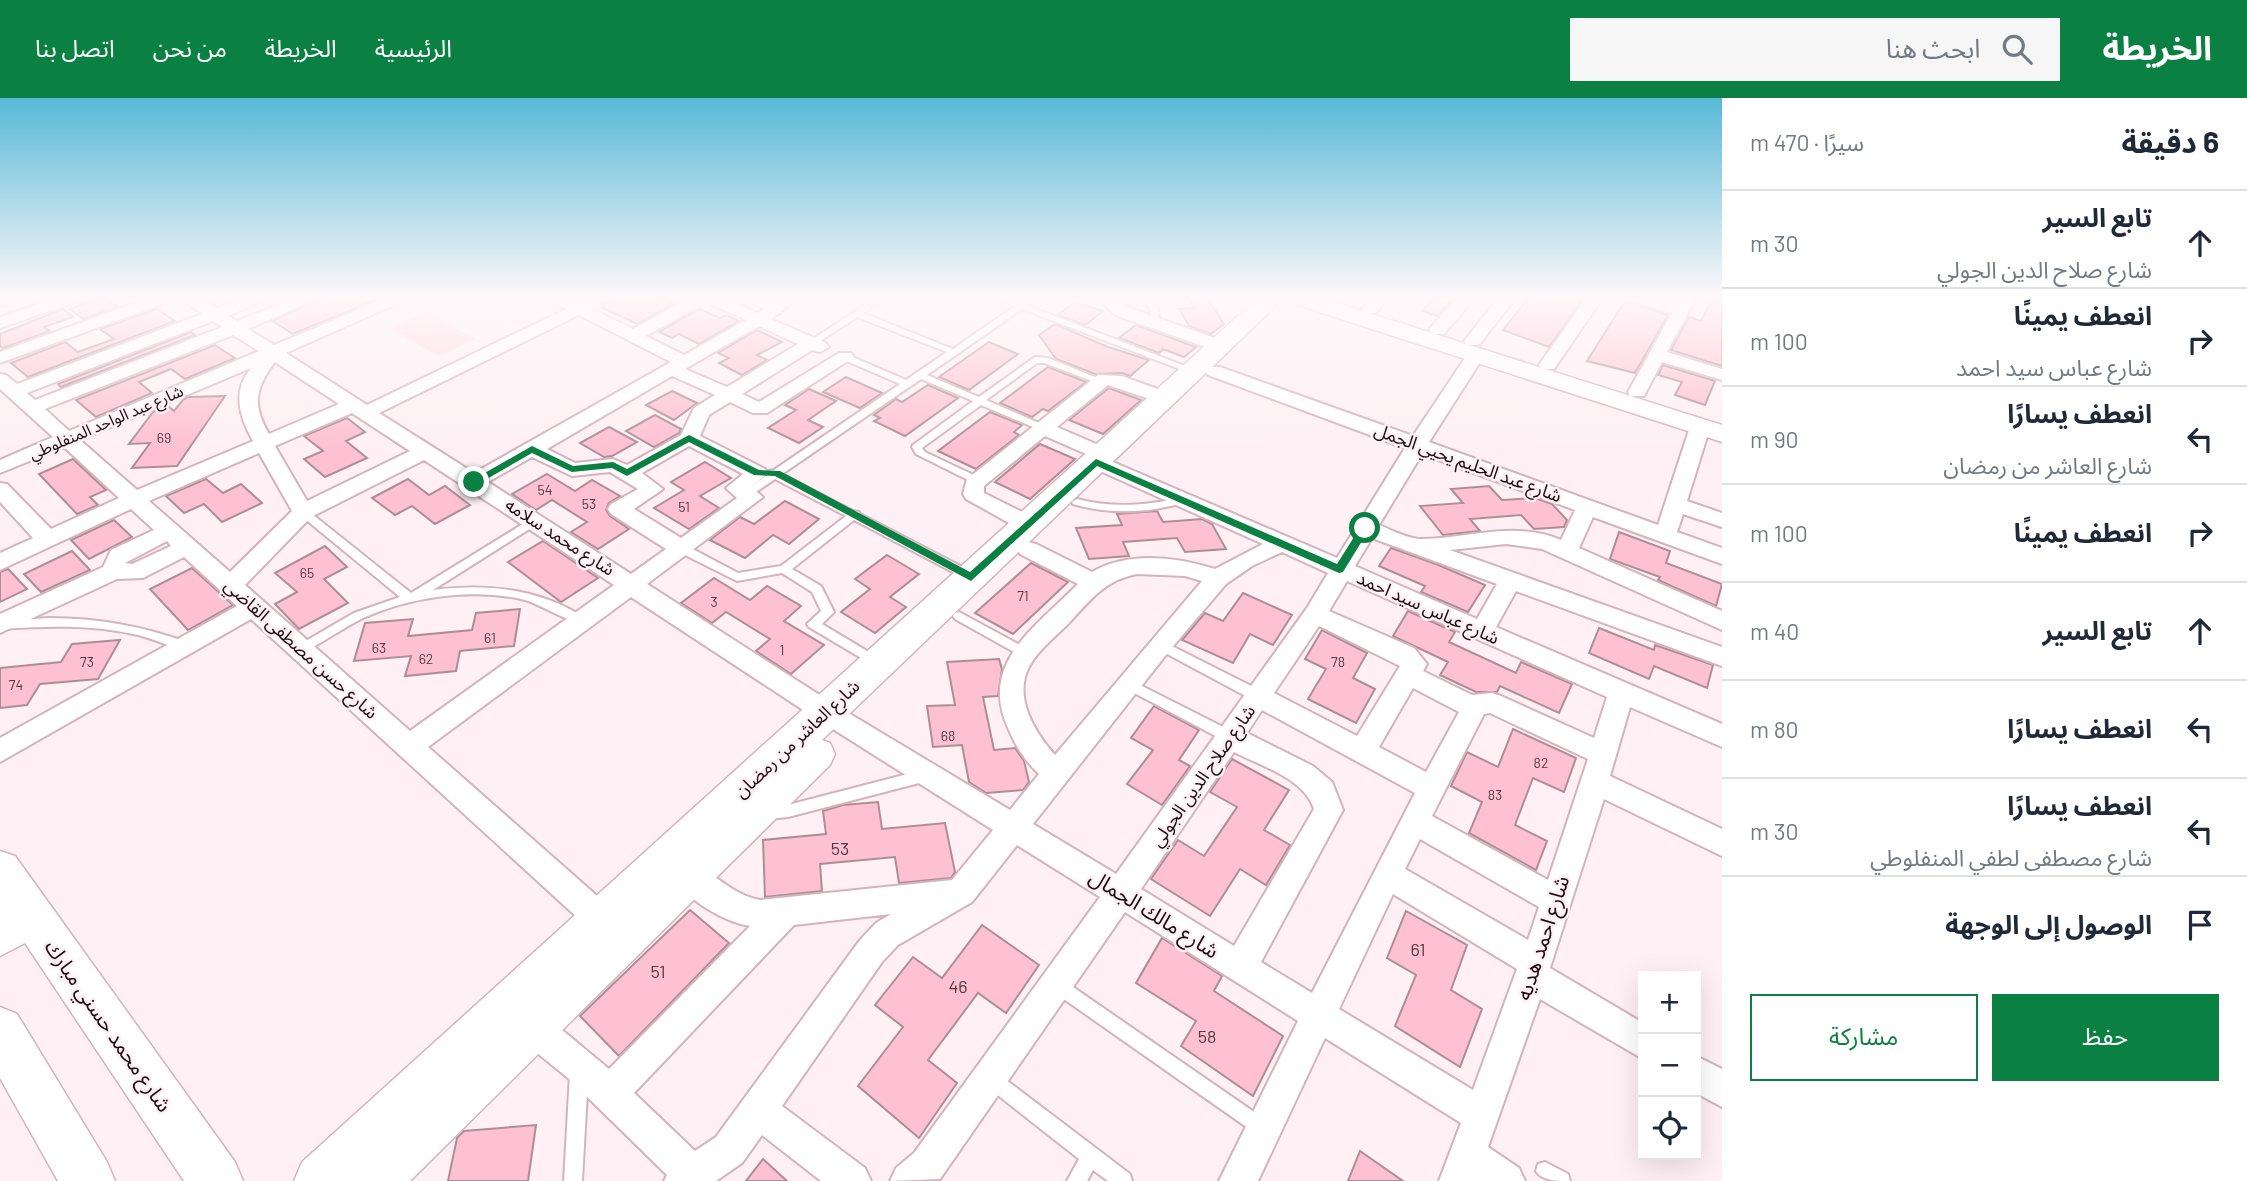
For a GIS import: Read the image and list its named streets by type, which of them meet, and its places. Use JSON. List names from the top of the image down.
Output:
{
  "streets": {
    "street": [
      "شارع عبد الواحد المنفلوطي",
      "شارع عبد الحليم يحيي الجمل",
      "شارع محمد سلامه",
      "شارع عباس سيد احمد",
      "شارع حسن مصطفى القاضي",
      "شارع العاشر من رمضان",
      "شارع صلاح الدين الجولي",
      "شارع مالك الجمال",
      "شارع احمد هديه",
      "شارع محمد حسني مبارك"
    ]
  },
  "crossings": [
    ["شارع عبد الواحد المنفلوطي", "شارع محمد سلامه"],
    ["شارع عبد الواحد المنفلوطي", "شارع حسن مصطفى القاضي"],
    ["شارع عبد الحليم يحيي الجمل", "شارع العاشر من رمضان"],
    ["شارع عبد الحليم يحيي الجمل", "شارع صلاح الدين الجولي"],
    ["شارع محمد سلامه", "شارع العاشر من رمضان"],
    ["شارع محمد سلامه", "شارع مالك الجمال"],
    ["شارع عباس سيد احمد", "شارع العاشر من رمضان"],
    ["شارع عباس سيد احمد", "شارع صلاح الدين الجولي"],
    ["شارع عباس سيد احمد", "شارع احمد هديه"],
    ["شارع حسن مصطفى القاضي", "شارع العاشر من رمضان"],
    ["شارع العاشر من رمضان", "شارع مالك الجمال"],
    ["شارع صلاح الدين الجولي", "شارع مالك الجمال"],
    ["شارع مالك الجمال", "شارع احمد هديه"]
  ],
  "house_numbers": [
    "69",
    "54",
    "53",
    "51",
    "65",
    "71",
    "3",
    "61",
    "63",
    "1",
    "62",
    "73",
    "78",
    "74",
    "68",
    "82",
    "83",
    "53",
    "61",
    "51",
    "46",
    "58"
  ],
  "page": {
    "header": "الخريطة",
    "search": "ابحث هنا",
    "nav": [
      "الرئيسية",
      "الخريطة",
      "من نحن",
      "اتصل بنا"
    ],
    "heading": ["6 دقيقة", "سيرًا · 470 m"],
    "list": [
      ["تابع السير", "شارع صلاح الدين الجولي", "30 m"],
      ["انعطف يمينًا", "شارع عباس سيد احمد", "100 m"],
      ["انعطف يسارًا", "شارع العاشر من رمضان", "90 m"],
      ["انعطف يمينًا", "100 m"],
      ["تابع السير", "40 m"],
      ["انعطف يسارًا", "80 m"],
      ["انعطف يسارًا", "شارع مصطفى لطفي المنفلوطي", "30 m"],
      "الوصول إلى الوجهة"
    ],
    "map_buttons": ["+", "−"],
    "buttons": ["حفظ", "مشاركة"]
  }
}
